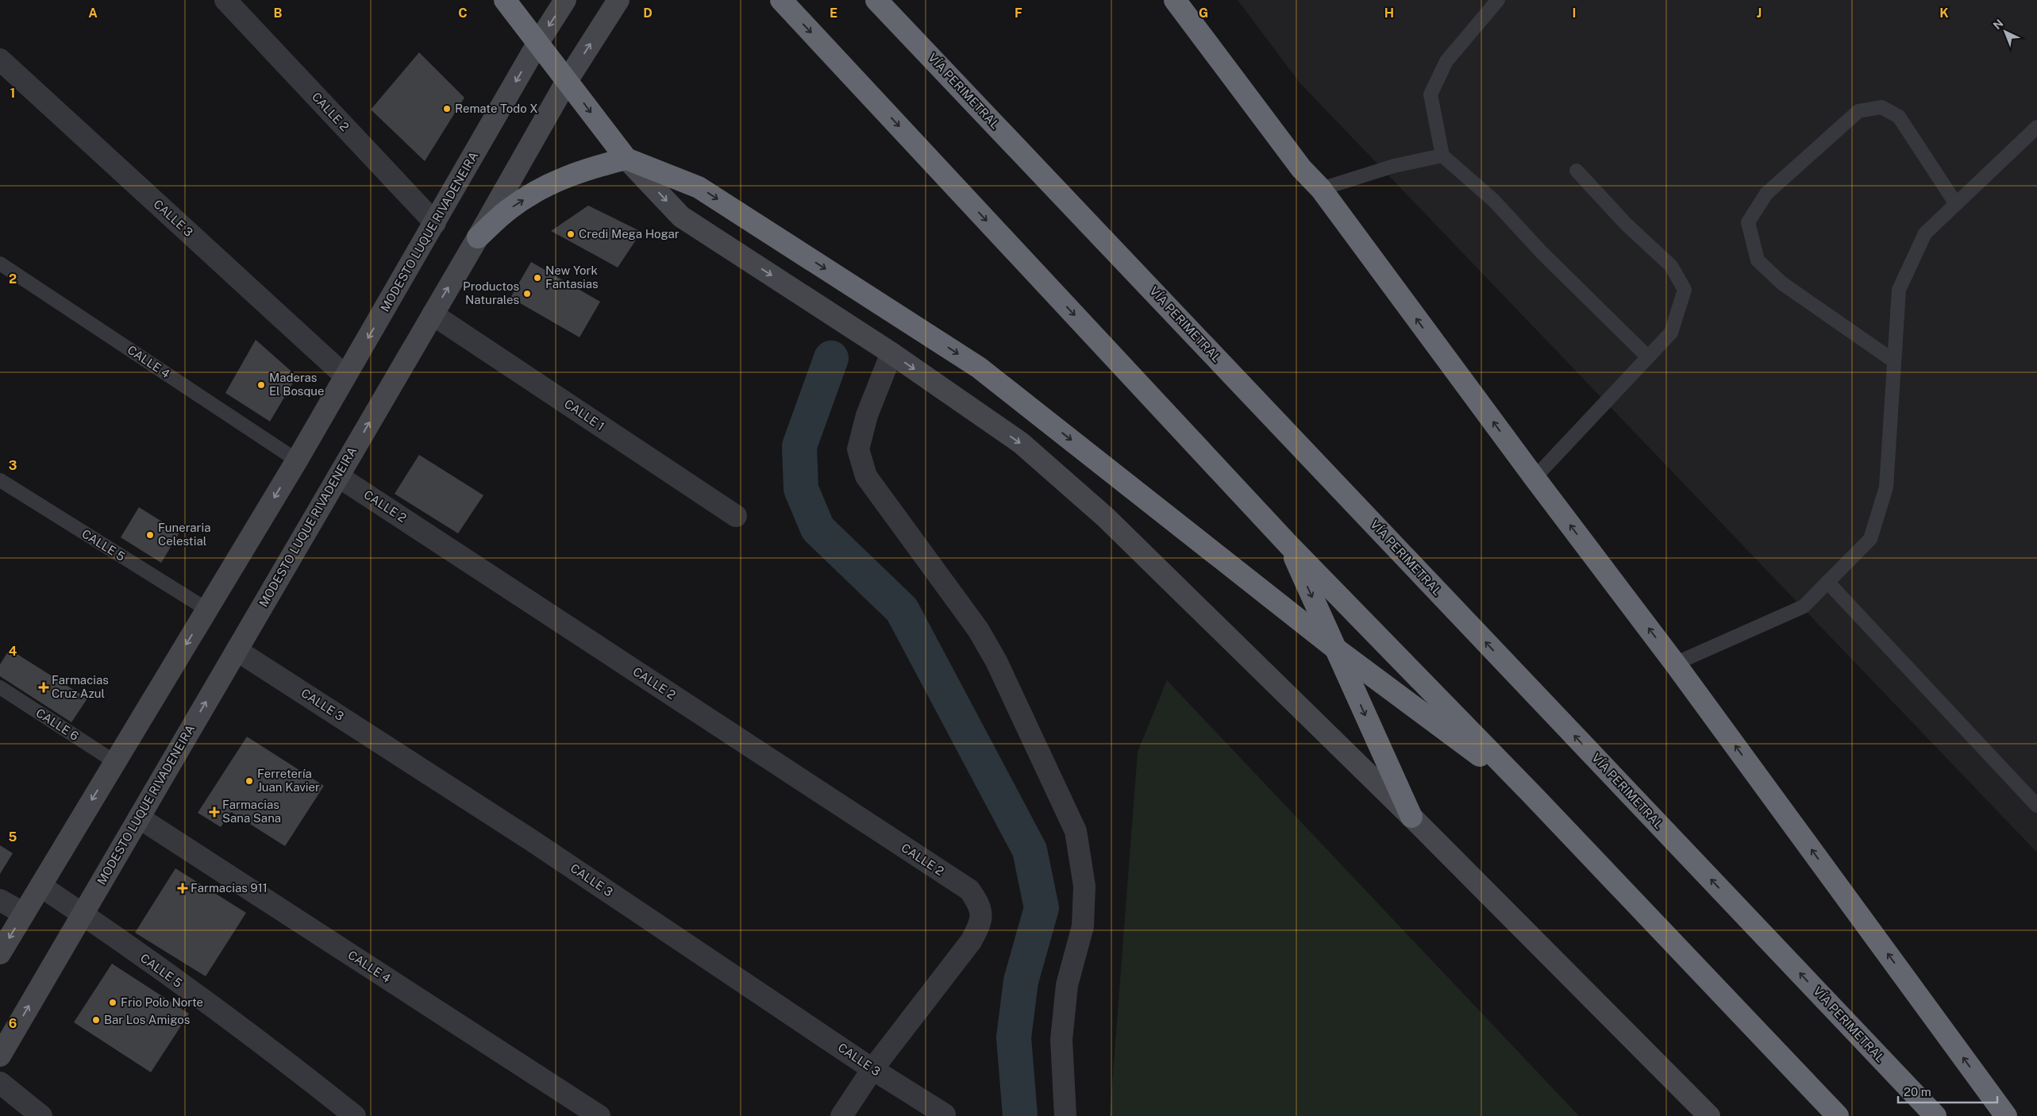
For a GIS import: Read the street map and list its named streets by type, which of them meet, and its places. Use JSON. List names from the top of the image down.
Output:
{
  "streets": {
    "highway": ["VÍA PERIMETRAL"],
    "street": [
      "CALLE 2",
      "CALLE 3",
      "MODESTO LUQUE RIVADENEIRA",
      "CALLE 4",
      "CALLE 1",
      "CALLE 5"
    ],
    "lane": ["CALLE 6"]
  },
  "crossings": [
    ["CALLE 2", "CALLE 3"],
    ["CALLE 2", "MODESTO LUQUE RIVADENEIRA"],
    ["CALLE 3", "MODESTO LUQUE RIVADENEIRA"],
    ["MODESTO LUQUE RIVADENEIRA", "CALLE 4"],
    ["MODESTO LUQUE RIVADENEIRA", "CALLE 1"],
    ["MODESTO LUQUE RIVADENEIRA", "CALLE 5"],
    ["MODESTO LUQUE RIVADENEIRA", "CALLE 6"]
  ],
  "places": {
    "other": [
      "Remate Todo X",
      "Credi Mega Hogar",
      "New York Fantasias",
      "Productos Naturales",
      "Maderas El Bosque",
      "Funeraria Celestial",
      "Ferretería Juan Kavier",
      "Frio Polo Norte",
      "Bar Los Amigos"
    ],
    "health": ["Farmacias Cruz Azul", "Farmacias Sana Sana", "Farmacias 911"]
  },
  "scale_bar": "20 m",
  "north": "top left",
  "grid": {
    "columns": [
      "A",
      "B",
      "C",
      "D",
      "E",
      "F",
      "G",
      "H",
      "I",
      "J",
      "K"
    ],
    "rows": [
      "1",
      "2",
      "3",
      "4",
      "5",
      "6"
    ]
  }
}
